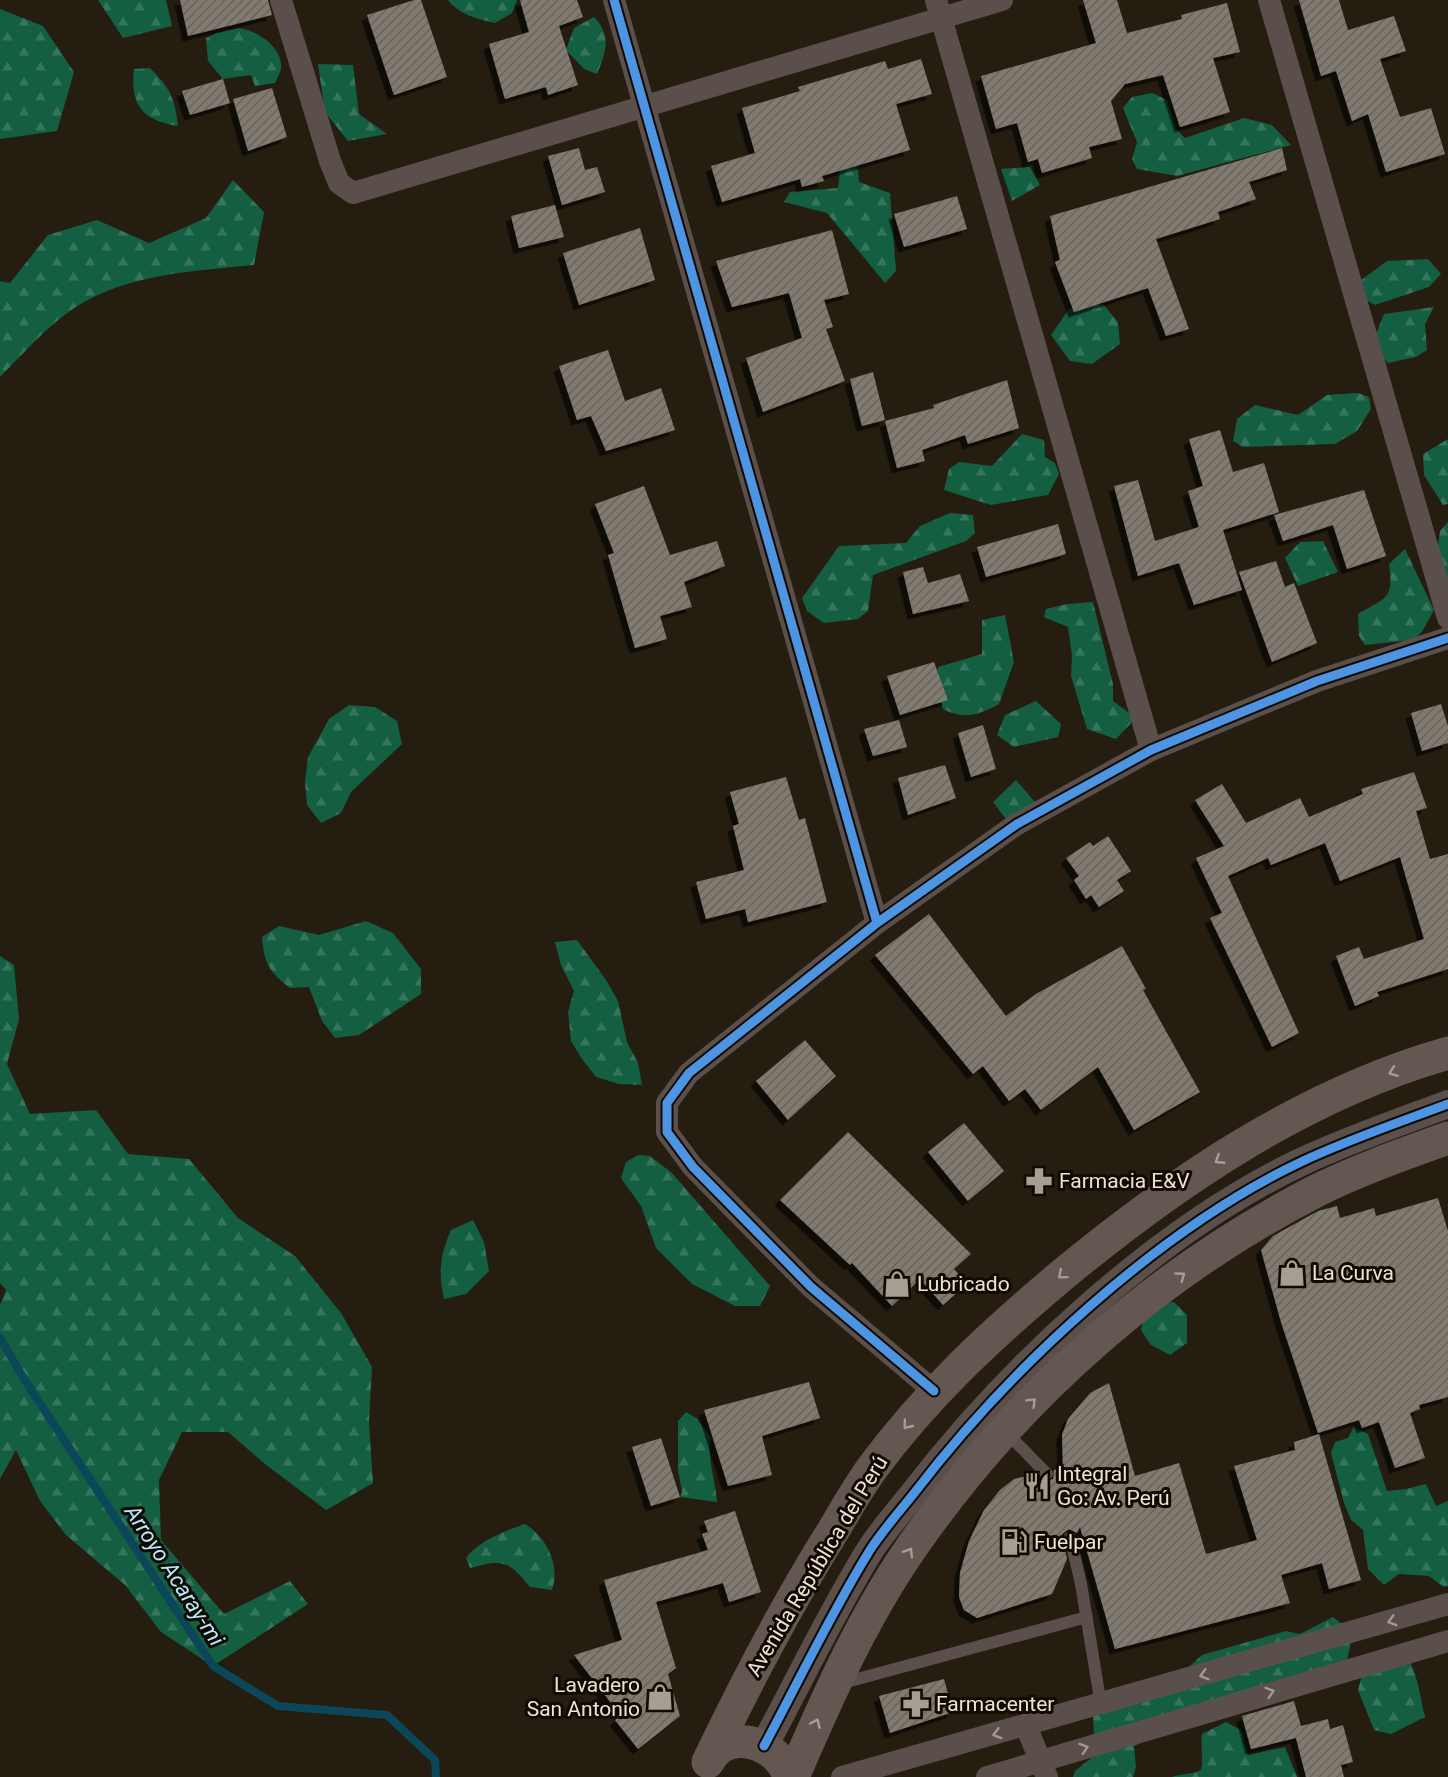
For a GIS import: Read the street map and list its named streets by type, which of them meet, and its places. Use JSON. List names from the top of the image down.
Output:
{
  "streets": {
    "highway": ["Avenida República del Perú"]
  },
  "water": ["Arroyo Acaray-mi"],
  "places": {
    "pharmacy": ["Farmacia E&V", "Farmacenter"],
    "shop": ["La Curva", "Lubricado", "Lavadero San Antonio"],
    "restaurant": ["Integral Go: Av. Perú"],
    "fuel station": ["Fuelpar"]
  }
}
